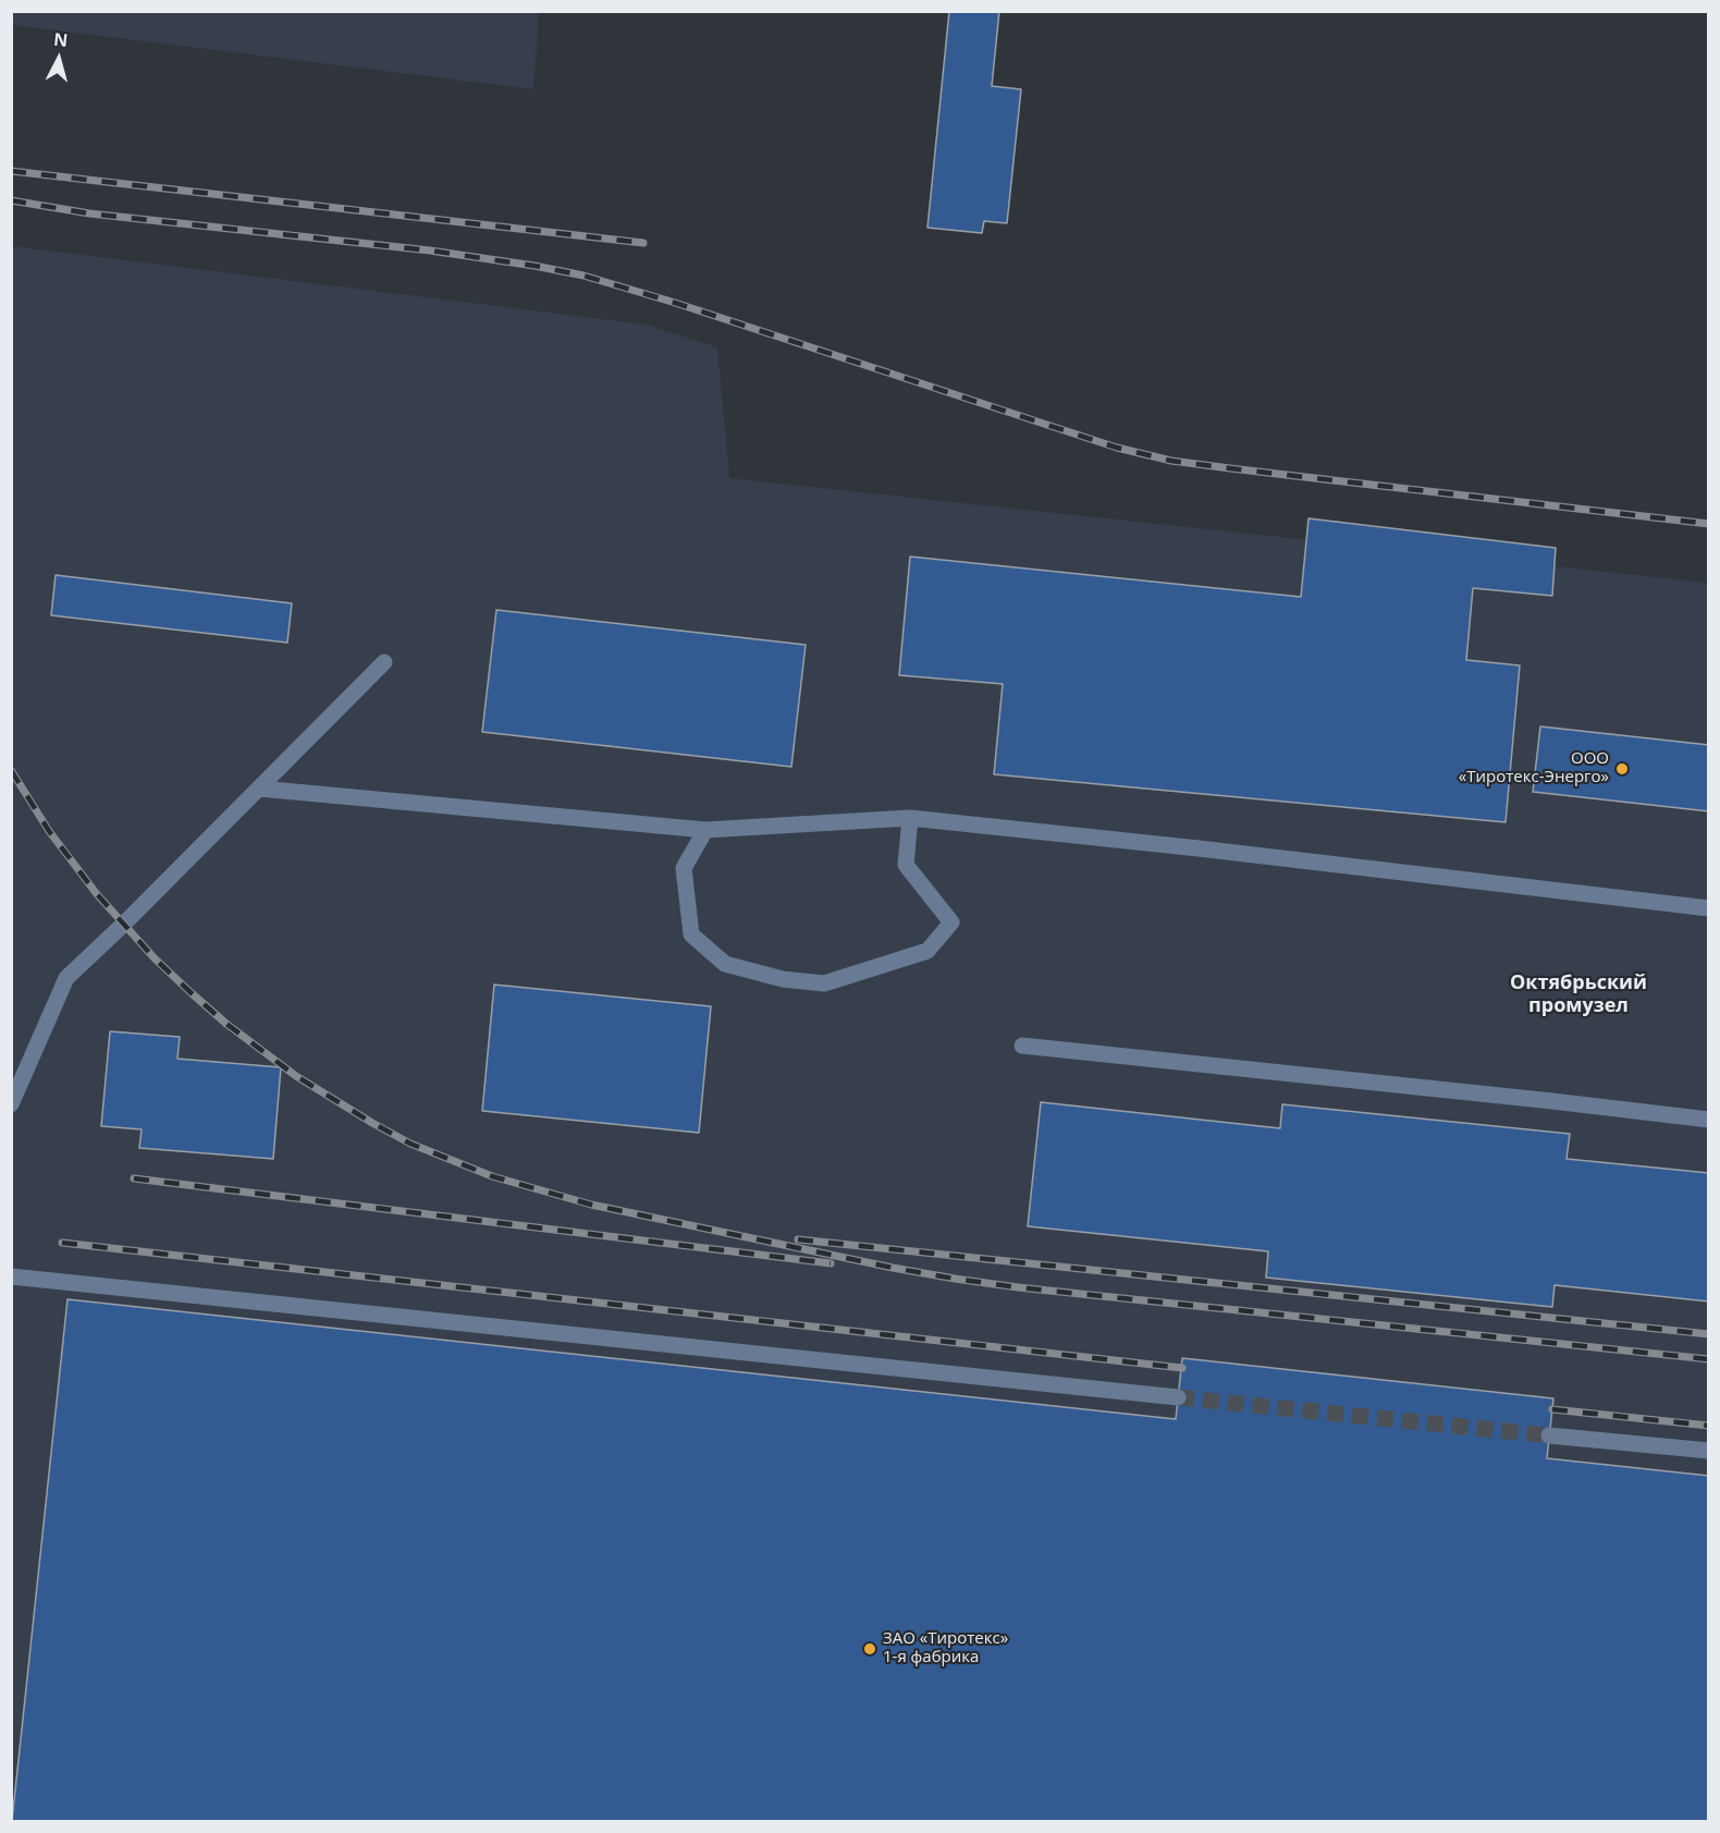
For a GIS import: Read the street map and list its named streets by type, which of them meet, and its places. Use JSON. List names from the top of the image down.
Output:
{
  "districts": ["Октябрьский промузел"],
  "places": ["ООО «Тиротекс-Энерго»", "ЗАО «Тиротекс» 1-я фабрика"],
  "north": "top"
}
